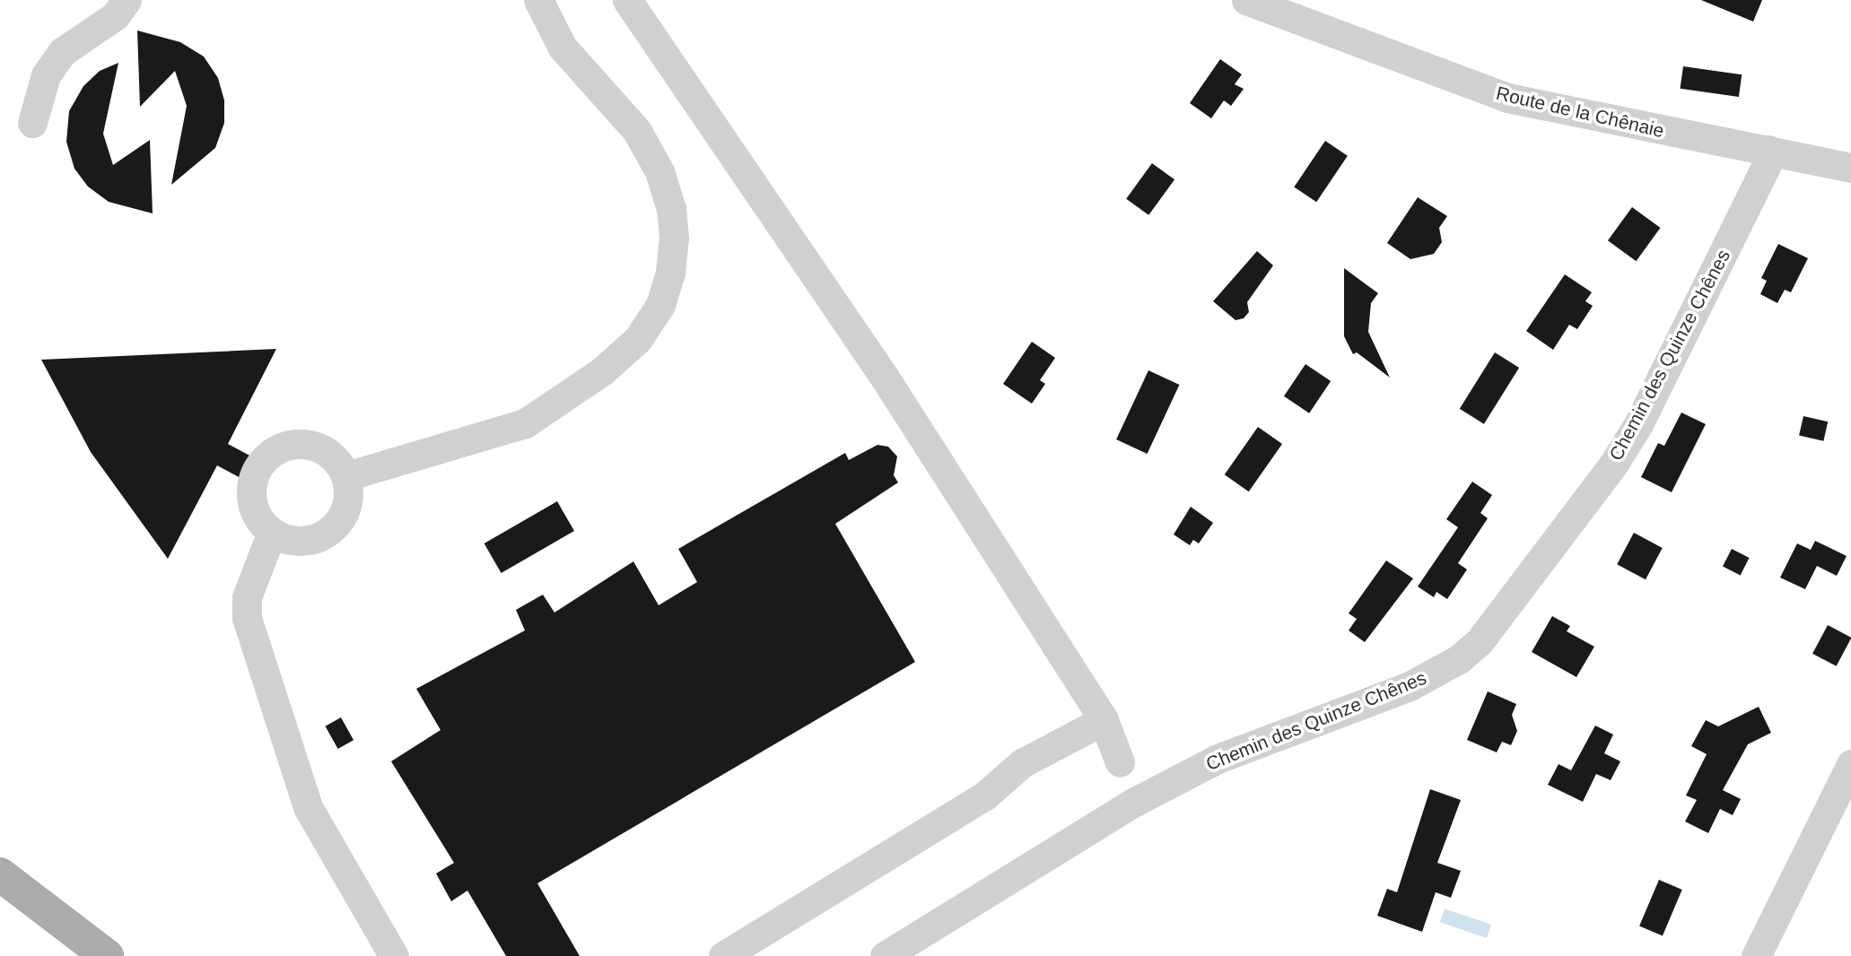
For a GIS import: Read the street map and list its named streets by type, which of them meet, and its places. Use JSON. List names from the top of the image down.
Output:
{
  "streets": {
    "street": ["Route de la Chênaie", "Chemin des Quinze Chênes"]
  },
  "crossings": [
    ["Route de la Chênaie", "Chemin des Quinze Chênes"]
  ]
}
